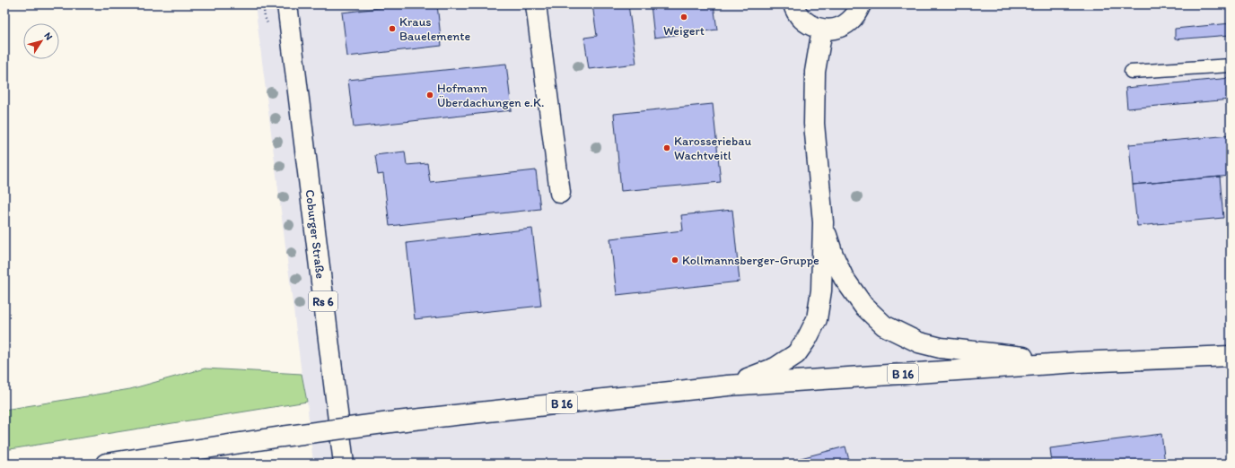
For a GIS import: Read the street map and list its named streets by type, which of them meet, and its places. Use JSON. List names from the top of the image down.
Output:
{
  "streets": {
    "main road": ["Coburger Straße", "Rs 6", "B 16"]
  },
  "places": [
    "Weigert",
    "Kraus Bauelemente",
    "Hofmann Überdachungen e.K.",
    "Karosseriebau Wachtveitl",
    "Kollmannsberger-Gruppe"
  ],
  "north": "top right"
}
